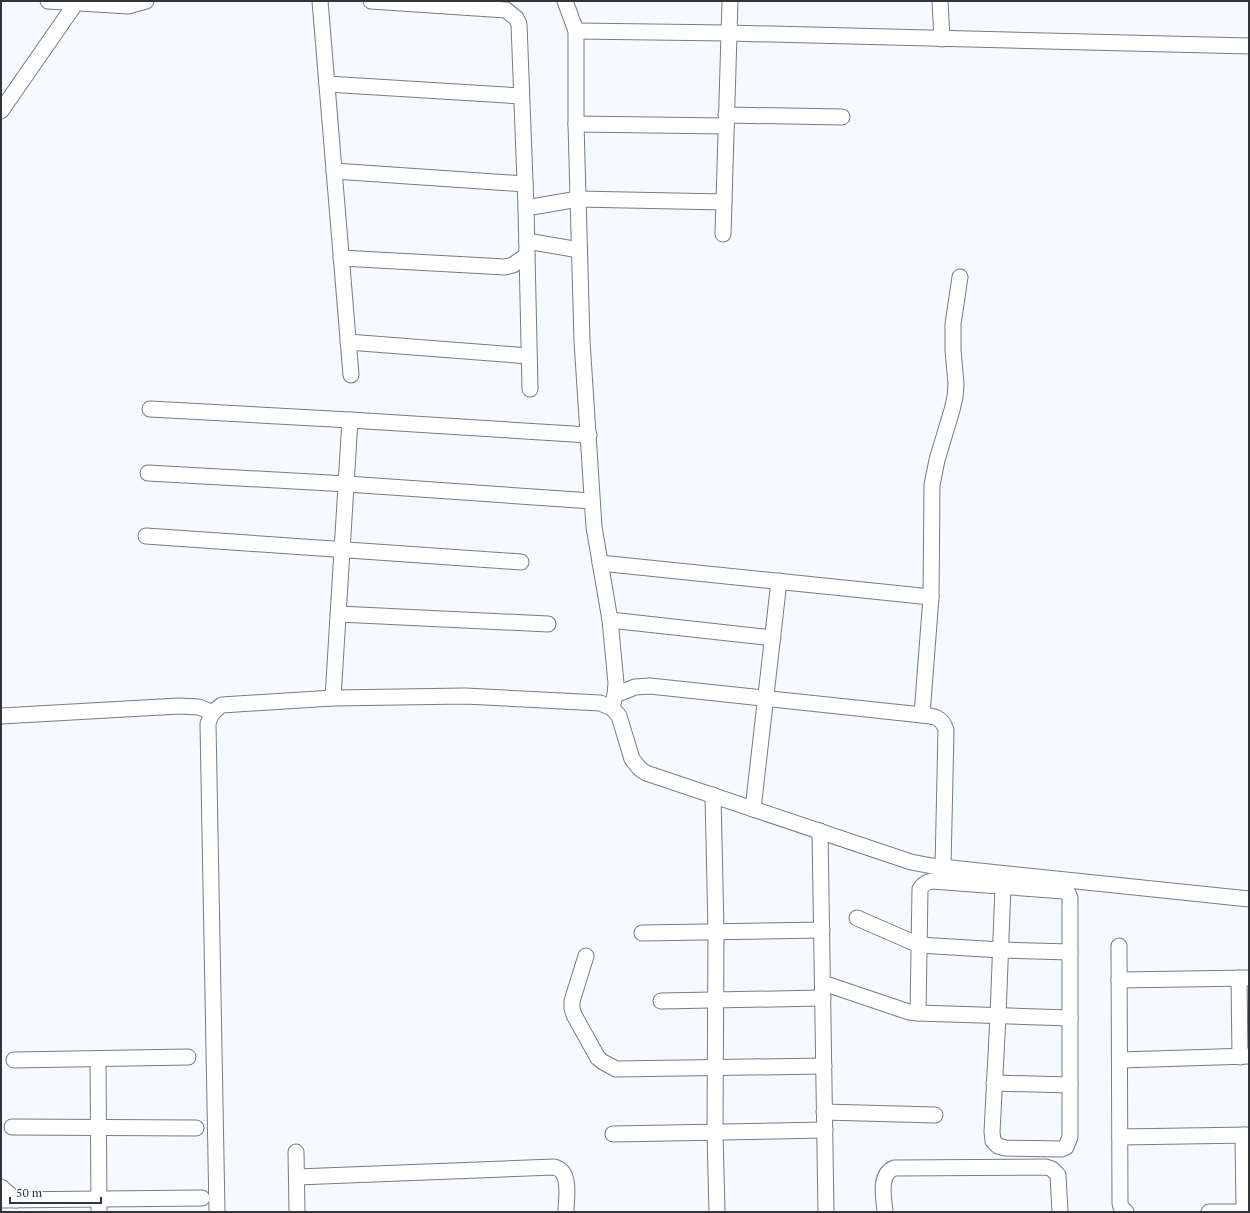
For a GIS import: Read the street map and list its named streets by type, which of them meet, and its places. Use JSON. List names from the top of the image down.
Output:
{
  "scale_bar": "50 m"
}
